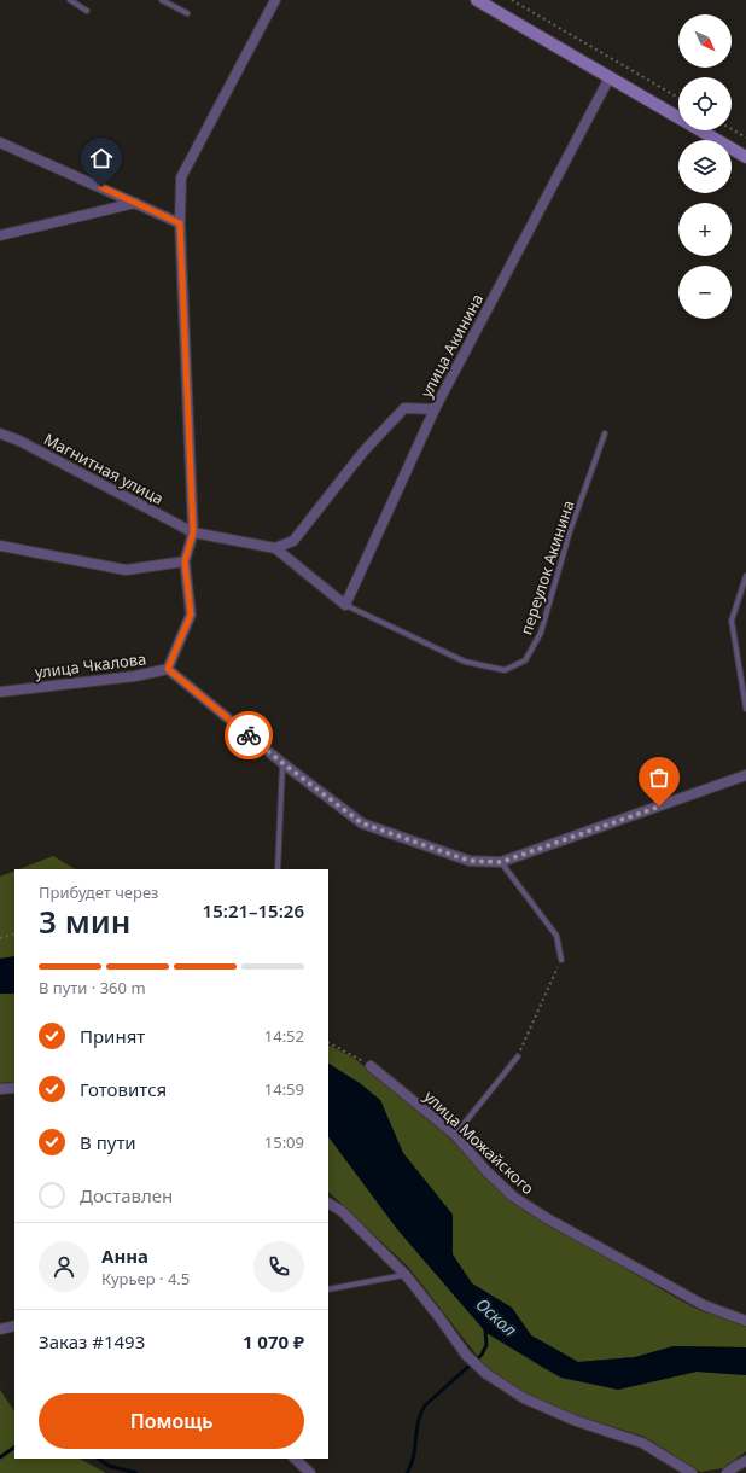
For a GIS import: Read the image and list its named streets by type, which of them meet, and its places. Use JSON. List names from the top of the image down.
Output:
{
  "streets": {
    "street": [
      "улица Акинина",
      "Магнитная улица",
      "улица Чкалова",
      "улица Можайского"
    ],
    "lane": ["переулок Акинина"]
  },
  "water": ["Оскол"],
  "north": "bottom right",
  "page": {
    "map_buttons": ["+", "−"],
    "heading": ["3 мин", "Прибудет через", "15:21–15:26"],
    "panel": [
      "Анна",
      "Курьер · 4.5",
      "Заказ #1493",
      "1 070 ₽"
    ],
    "bar": "В пути · 360 m",
    "list": [
      ["Принят", "14:52"],
      ["Готовится", "14:59"],
      ["В пути", "15:09"],
      "Доставлен"
    ],
    "buttons": "Помощь"
  }
}
